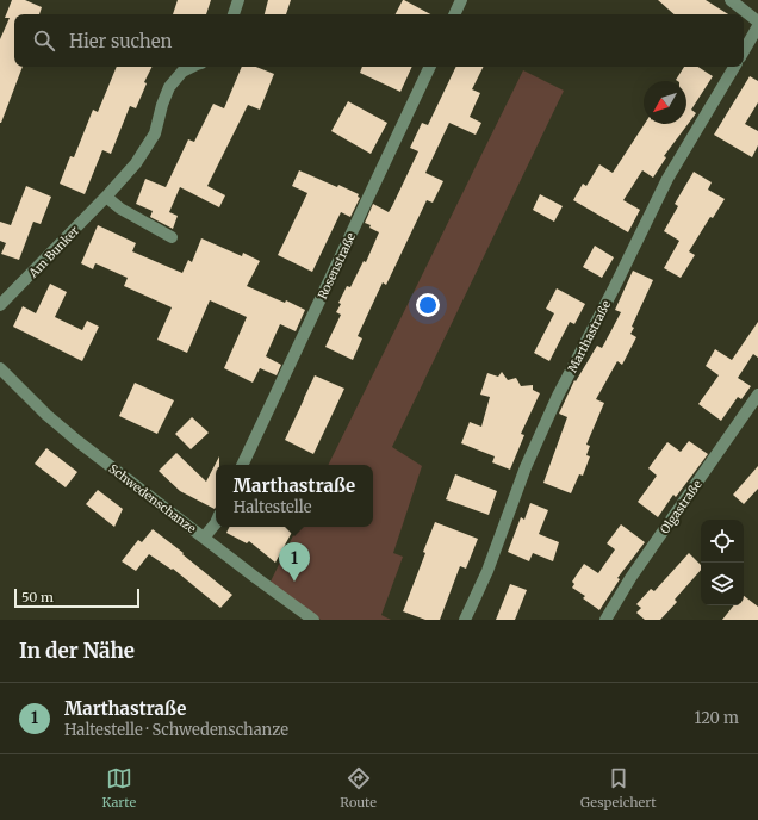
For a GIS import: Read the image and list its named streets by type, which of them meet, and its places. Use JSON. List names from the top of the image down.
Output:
{
  "streets": {
    "street": [
      "Am Bunker",
      "Rosenstraße",
      "Marthastraße",
      "Schwedenschanze",
      "Olgastraße"
    ]
  },
  "scale_bar": "50 m",
  "north": "bottom left",
  "page": {
    "search": "Hier suchen",
    "popup": ["Marthastraße", "Haltestelle"],
    "pins": "1",
    "scale": "50 m",
    "heading": "In der Nähe",
    "list": [
      {
        "mark": "1",
        "name": "Marthastraße",
        "note": "Haltestelle · Schwedenschanze",
        "value": "120 m"
      }
    ],
    "nav": ["Karte", "Route", "Gespeichert"]
  }
}
